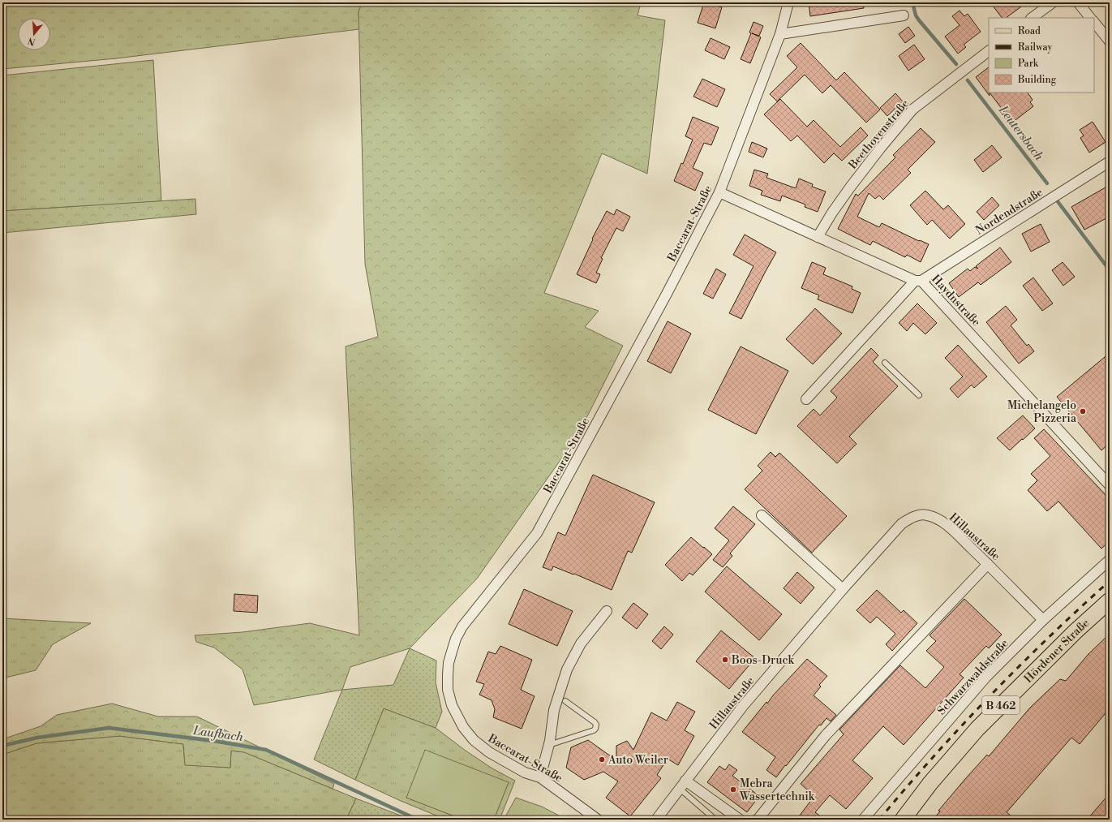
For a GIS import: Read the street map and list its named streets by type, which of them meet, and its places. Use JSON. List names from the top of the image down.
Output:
{
  "streets": {
    "main road": ["Hördener Straße", "B 462"],
    "street": [
      "Beethovenstraße",
      "Nordendstraße",
      "Baccarat-Straße",
      "Haydnstraße",
      "Hillaustraße",
      "Schwarzwaldstraße"
    ]
  },
  "crossings": [
    ["Beethovenstraße", "Haydnstraße"],
    ["Nordendstraße", "Haydnstraße"],
    ["Baccarat-Straße", "Haydnstraße"],
    ["Hillaustraße", "Schwarzwaldstraße"]
  ],
  "water": ["Leutersbach", "Laufbach"],
  "places": [
    "Michelangelo Pizzeria",
    "Boos-Druck",
    "Auto Weiler",
    "Mebra Wassertechnik"
  ],
  "legend": [
    "Road",
    "Railway",
    "Park",
    "Building"
  ],
  "north": "bottom"
}
